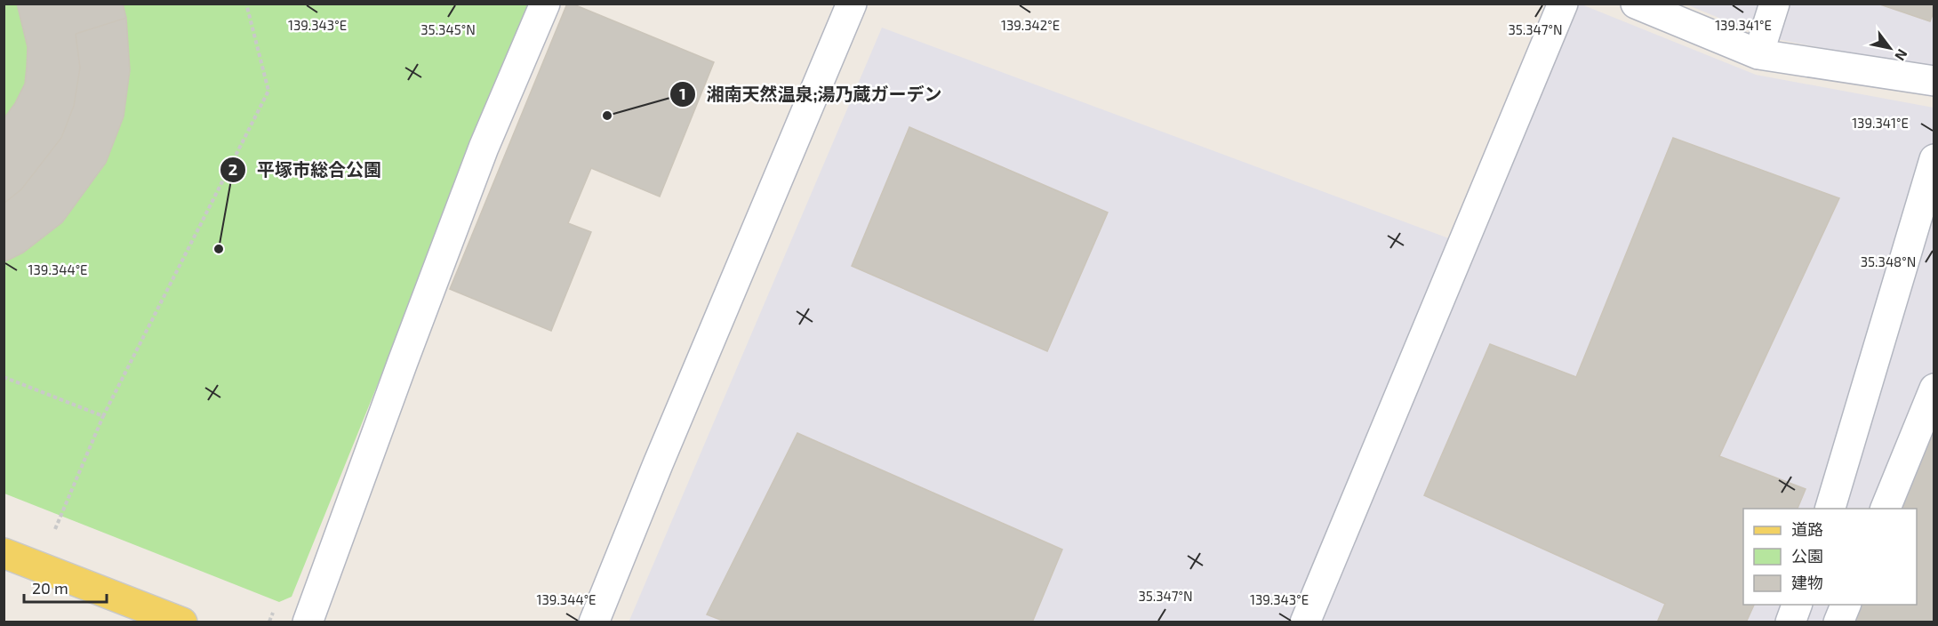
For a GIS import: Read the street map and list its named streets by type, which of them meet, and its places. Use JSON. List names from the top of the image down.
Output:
{
  "places": ["湘南天然温泉;湯乃蔵ガーデン", "平塚市総合公園"],
  "legend": ["道路", "公園", "建物"],
  "scale_bar": "20 m",
  "north": "bottom right",
  "coordinates": [
    "139.343°E",
    "139.342°E",
    "139.341°E",
    "35.345°N",
    "35.347°N",
    "35.348°N",
    "139.344°E"
  ]
}
